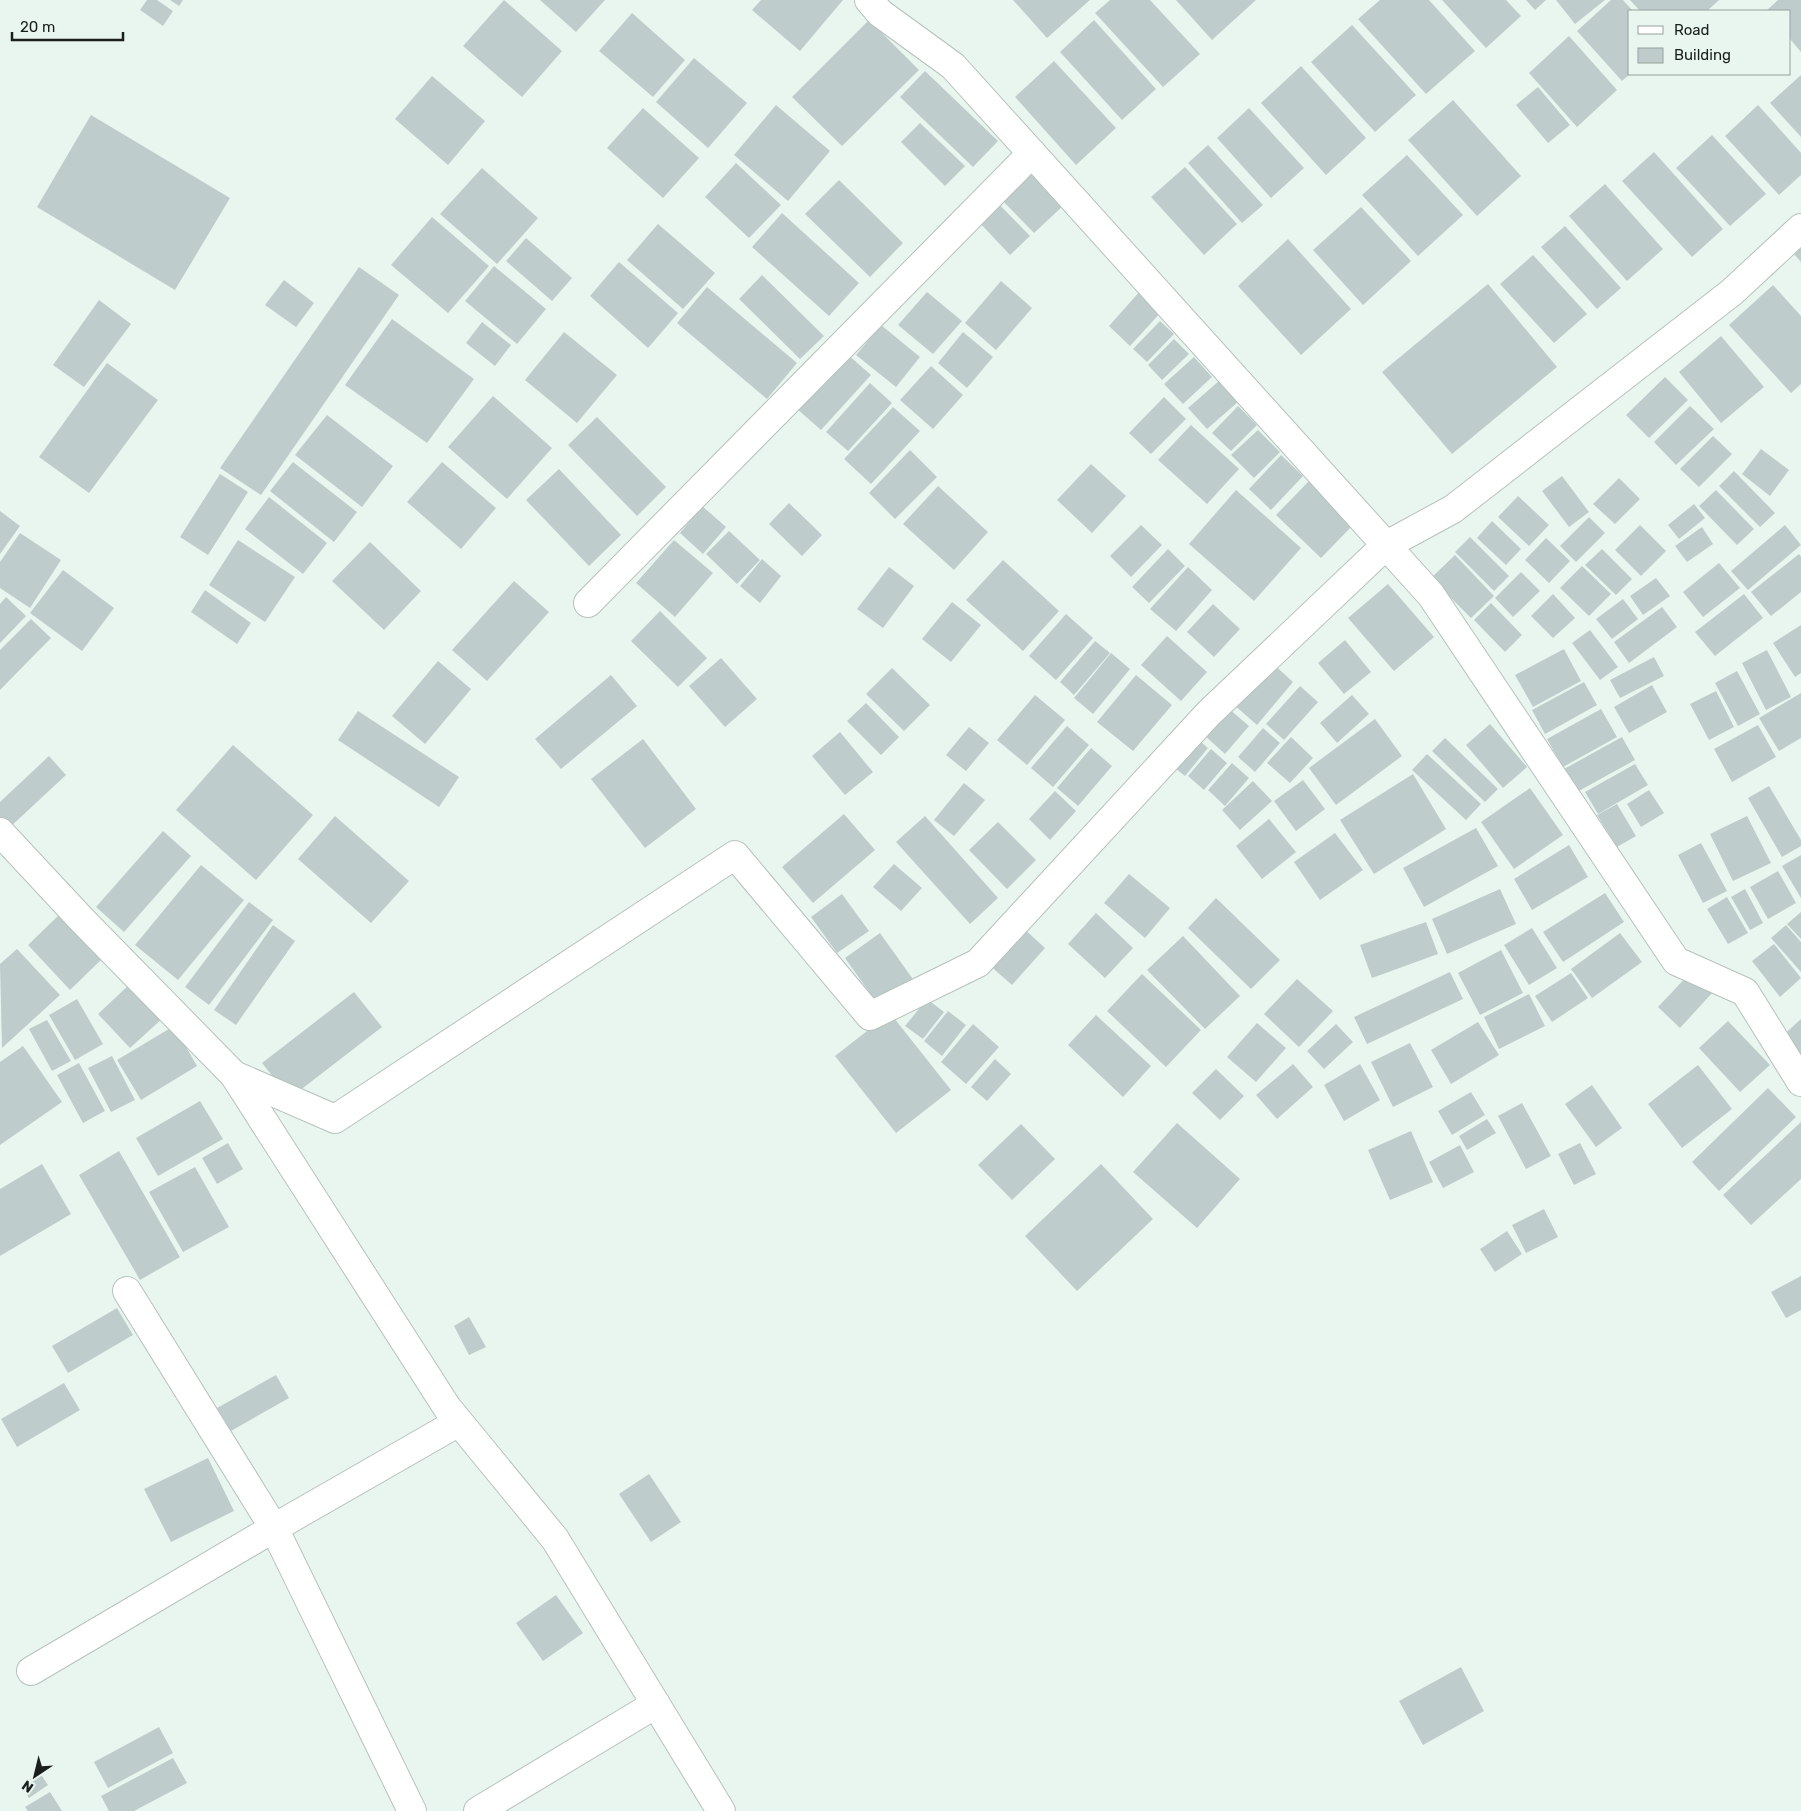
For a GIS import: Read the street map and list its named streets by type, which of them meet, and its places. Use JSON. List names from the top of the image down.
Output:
{
  "legend": ["Road", "Building"],
  "scale_bar": "20 m",
  "north": "bottom left"
}
